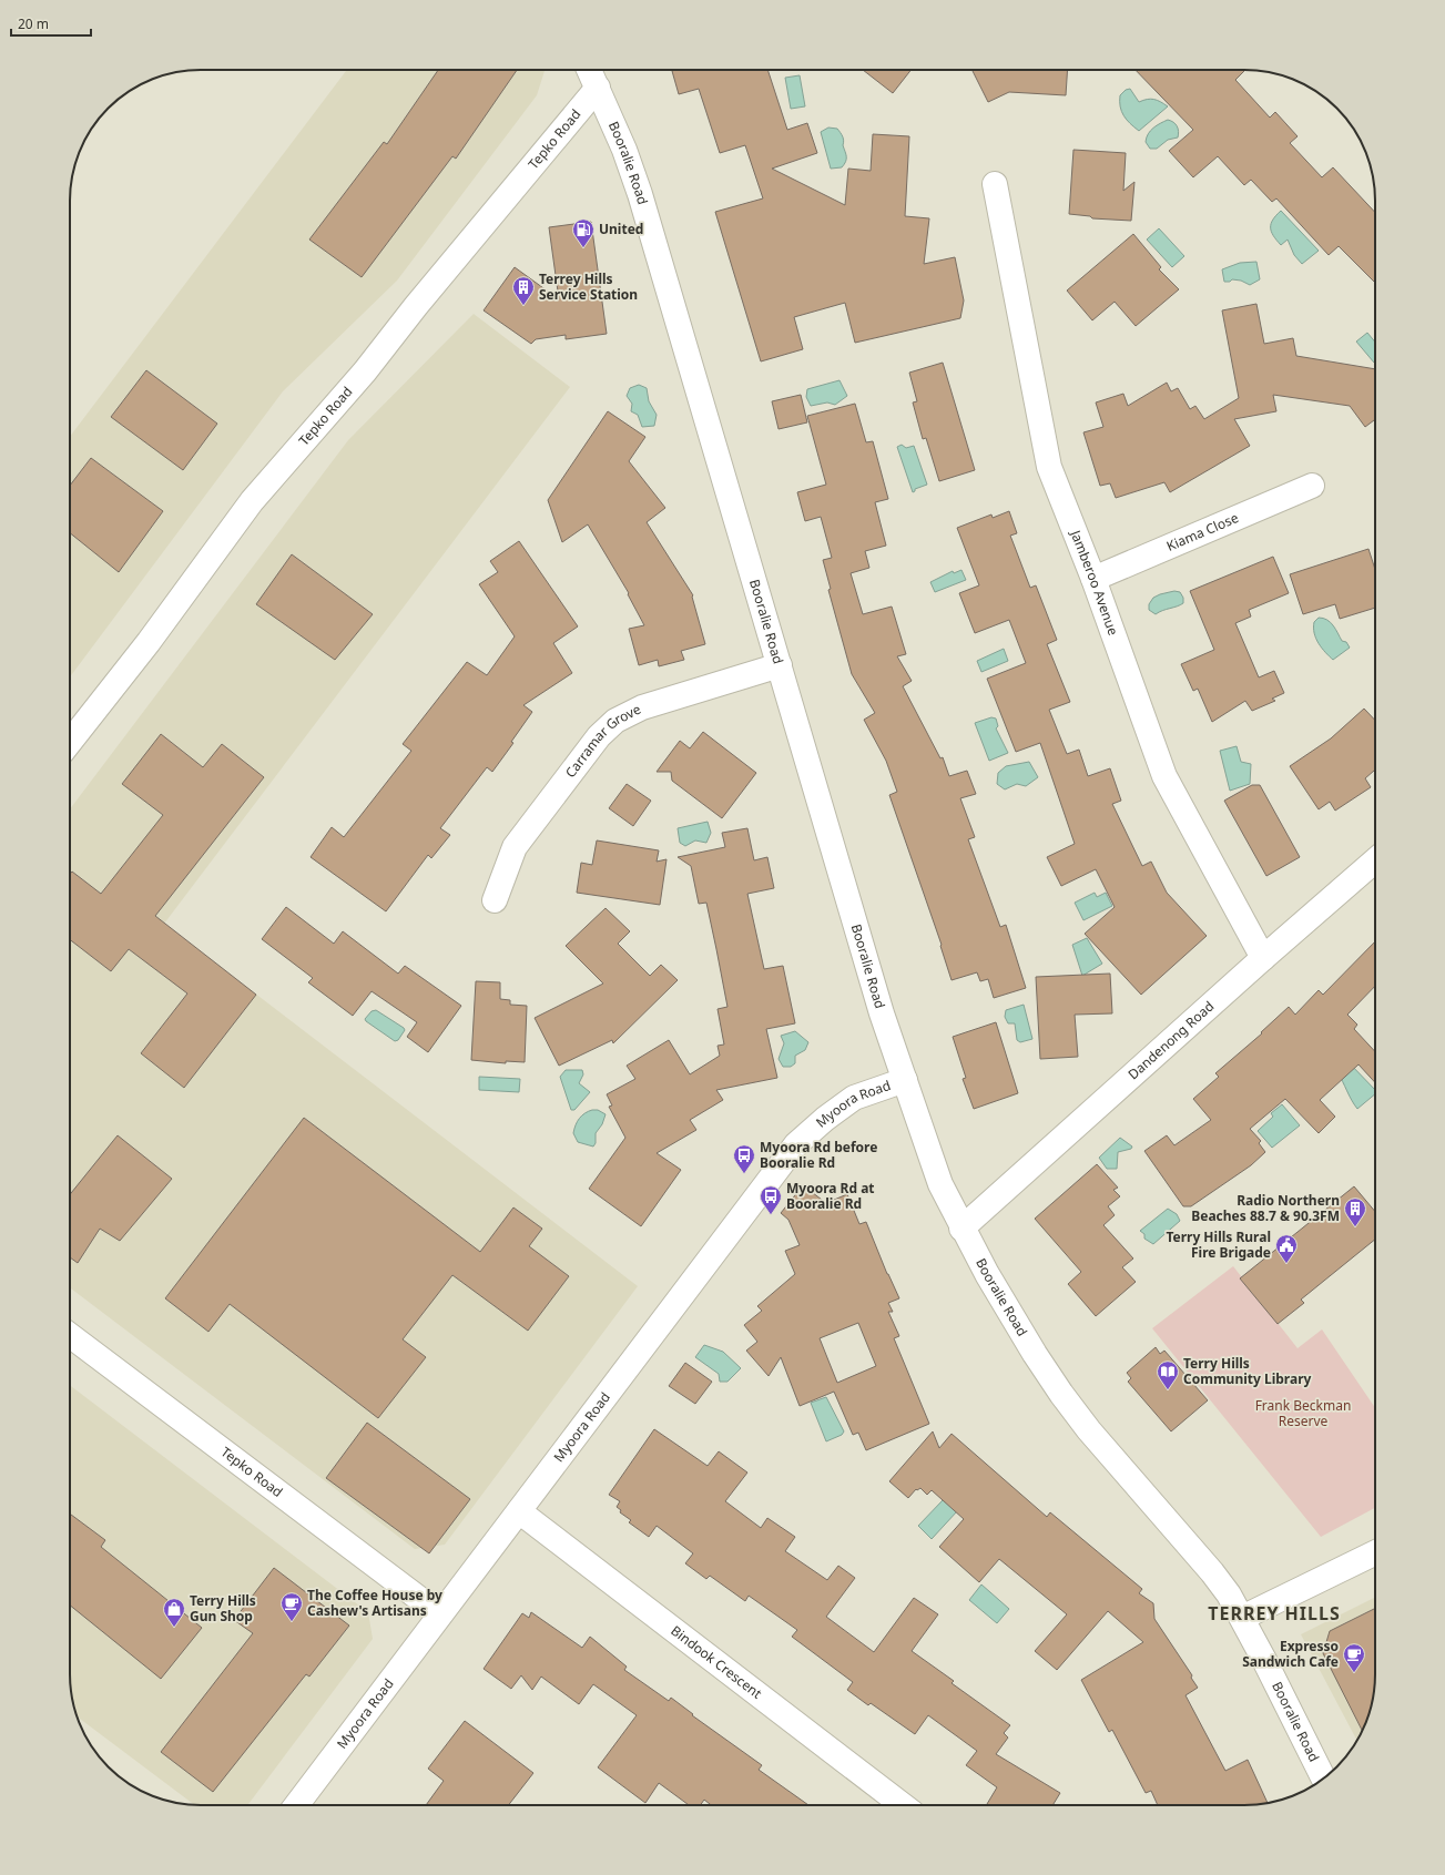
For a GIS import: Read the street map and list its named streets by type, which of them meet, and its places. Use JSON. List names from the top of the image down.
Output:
{
  "streets": {
    "street": [
      "Tepko Road",
      "Booralie Road",
      "Kiama Close",
      "Jamberoo Avenue",
      "Carramar Grove",
      "Dandenong Road",
      "Myoora Road",
      "Bindook Crescent"
    ]
  },
  "crossings": [
    ["Tepko Road", "Booralie Road"],
    ["Tepko Road", "Myoora Road"],
    ["Booralie Road", "Carramar Grove"],
    ["Booralie Road", "Dandenong Road"],
    ["Booralie Road", "Myoora Road"],
    ["Kiama Close", "Jamberoo Avenue"],
    ["Jamberoo Avenue", "Dandenong Road"],
    ["Myoora Road", "Bindook Crescent"]
  ],
  "districts": ["TERREY HILLS"],
  "parks": ["Frank Beckman Reserve"],
  "places": {
    "fuel station": ["United"],
    "building": ["Terrey Hills Service Station", "Radio Northern Beaches 88.7 & 90.3FM"],
    "bus stop": ["Myoora Rd before Booralie Rd", "Myoora Rd at Booralie Rd"],
    "public building": ["Terry Hills Rural Fire Brigade"],
    "library": ["Terry Hills Community Library"],
    "cafe": ["The Coffee House by Cashew's Artisans", "Expresso Sandwich Cafe"],
    "shop": ["Terry Hills Gun Shop"]
  },
  "scale_bar": "20 m"
}
